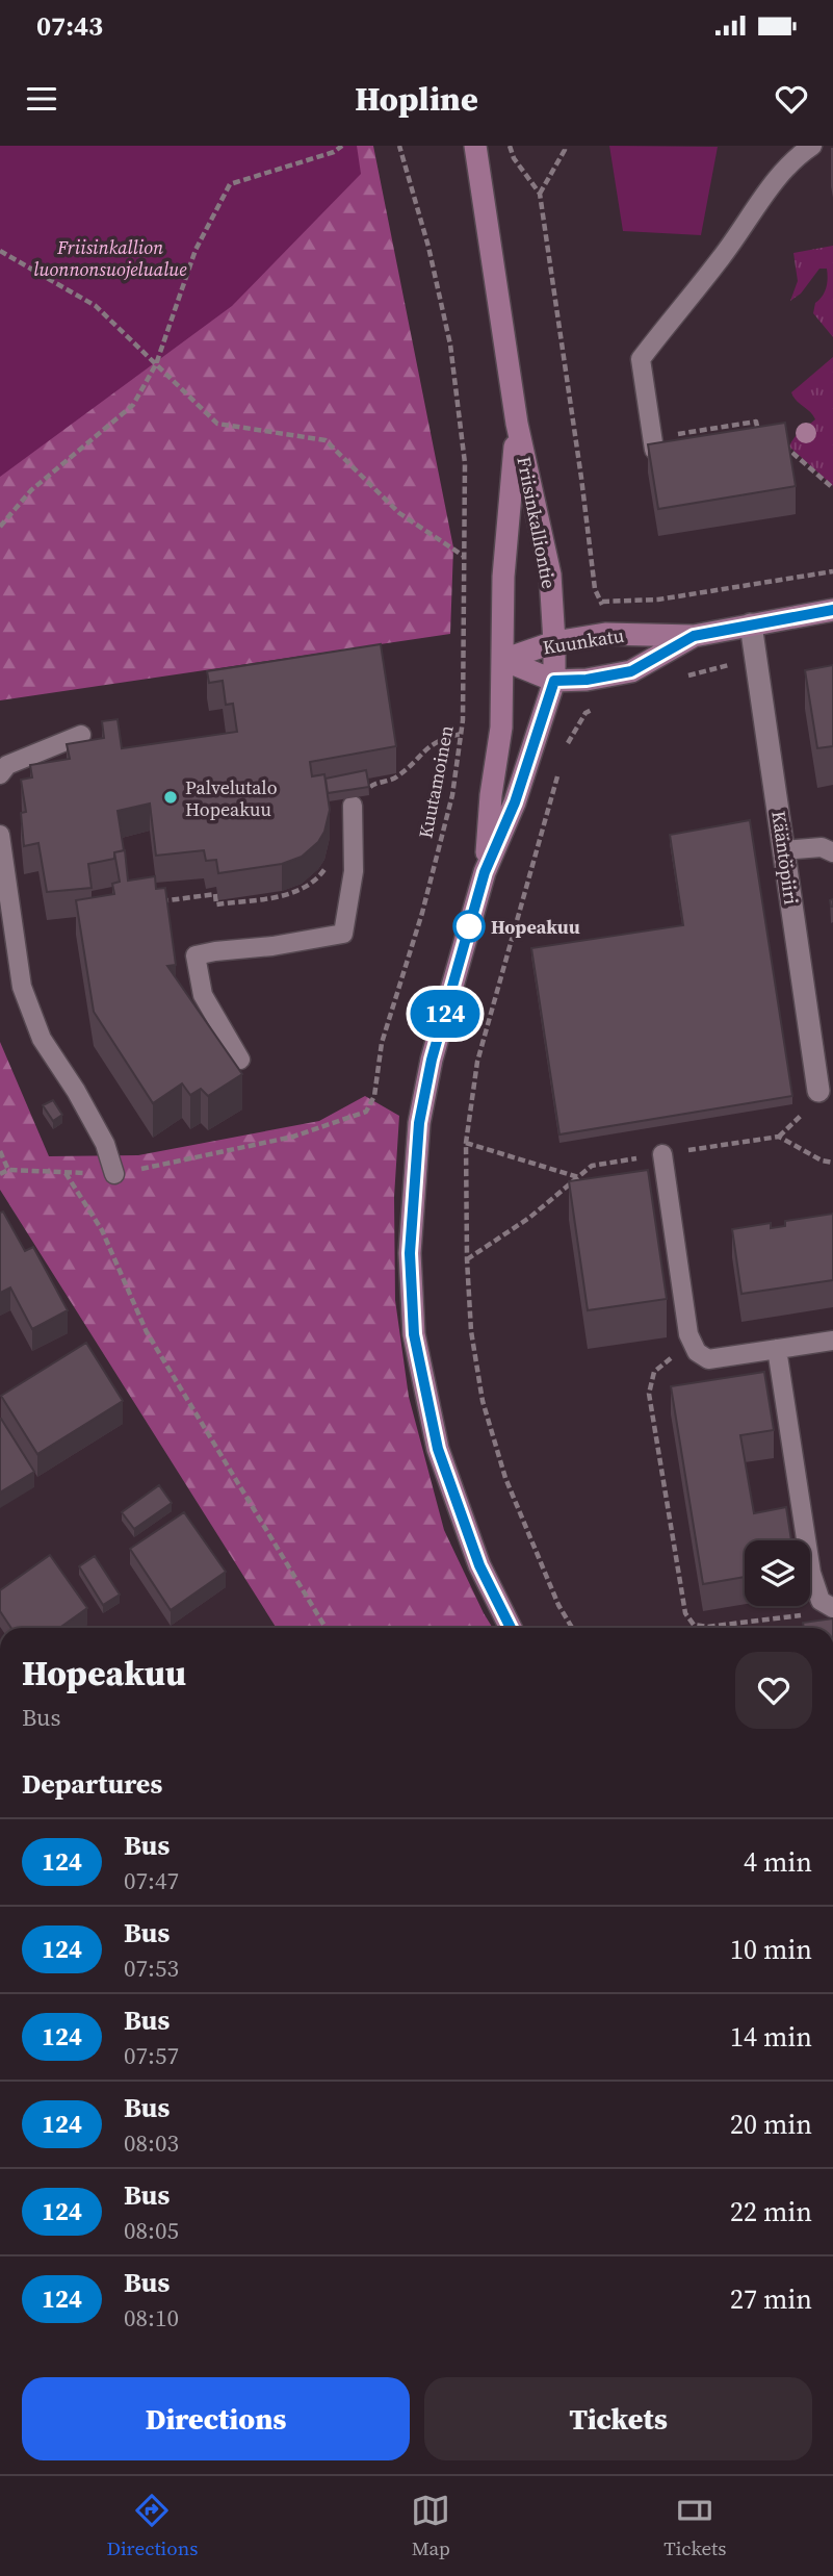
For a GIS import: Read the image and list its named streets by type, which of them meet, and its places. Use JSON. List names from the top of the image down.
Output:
{
  "streets": {
    "main road": ["Friisinkalliontie", "Kuunkatu"],
    "street": ["Kääntöpiiri"],
    "path": ["Kuutamoinen"]
  },
  "crossings": [
    ["Friisinkalliontie", "Kuunkatu"],
    ["Kuunkatu", "Kääntöpiiri"]
  ],
  "parks": ["Friisinkallion luonnonsuojelualue"],
  "places": ["Palvelutalo Hopeakuu", "Hopeakuu"],
  "lines": ["bus line 124"],
  "page": {
    "status": "07:43",
    "header": "Hopline",
    "on_map": "124",
    "heading": [
      ["Hopeakuu", "Bus"],
      "Departures"
    ],
    "list": [
      {
        "mark": "124",
        "name": "Bus",
        "note": "07:47",
        "value": "4 min"
      },
      {
        "mark": "124",
        "name": "Bus",
        "note": "07:53",
        "value": "10 min"
      },
      {
        "mark": "124",
        "name": "Bus",
        "note": "07:57",
        "value": "14 min"
      },
      {
        "mark": "124",
        "name": "Bus",
        "note": "08:03",
        "value": "20 min"
      },
      {
        "mark": "124",
        "name": "Bus",
        "note": "08:05",
        "value": "22 min"
      },
      {
        "mark": "124",
        "name": "Bus",
        "note": "08:10",
        "value": "27 min"
      }
    ],
    "buttons": ["Directions", "Tickets"],
    "tabs": ["Directions", "Map", "Tickets"]
  }
}
